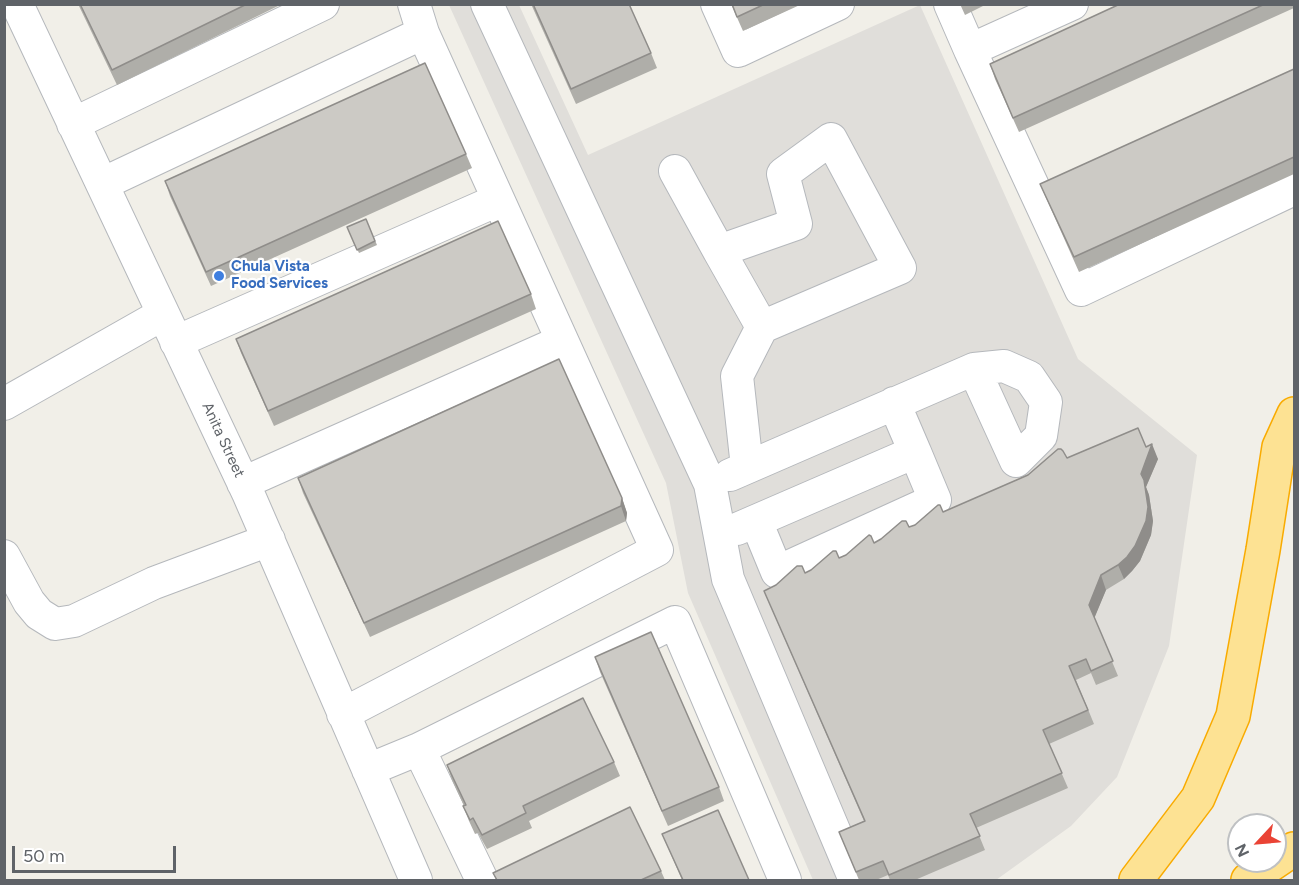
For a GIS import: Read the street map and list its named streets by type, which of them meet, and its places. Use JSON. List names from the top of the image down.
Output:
{
  "streets": {
    "street": ["Anita Street"]
  },
  "places": ["Chula Vista Food Services"],
  "scale_bar": "50 m",
  "north": "bottom left"
}
